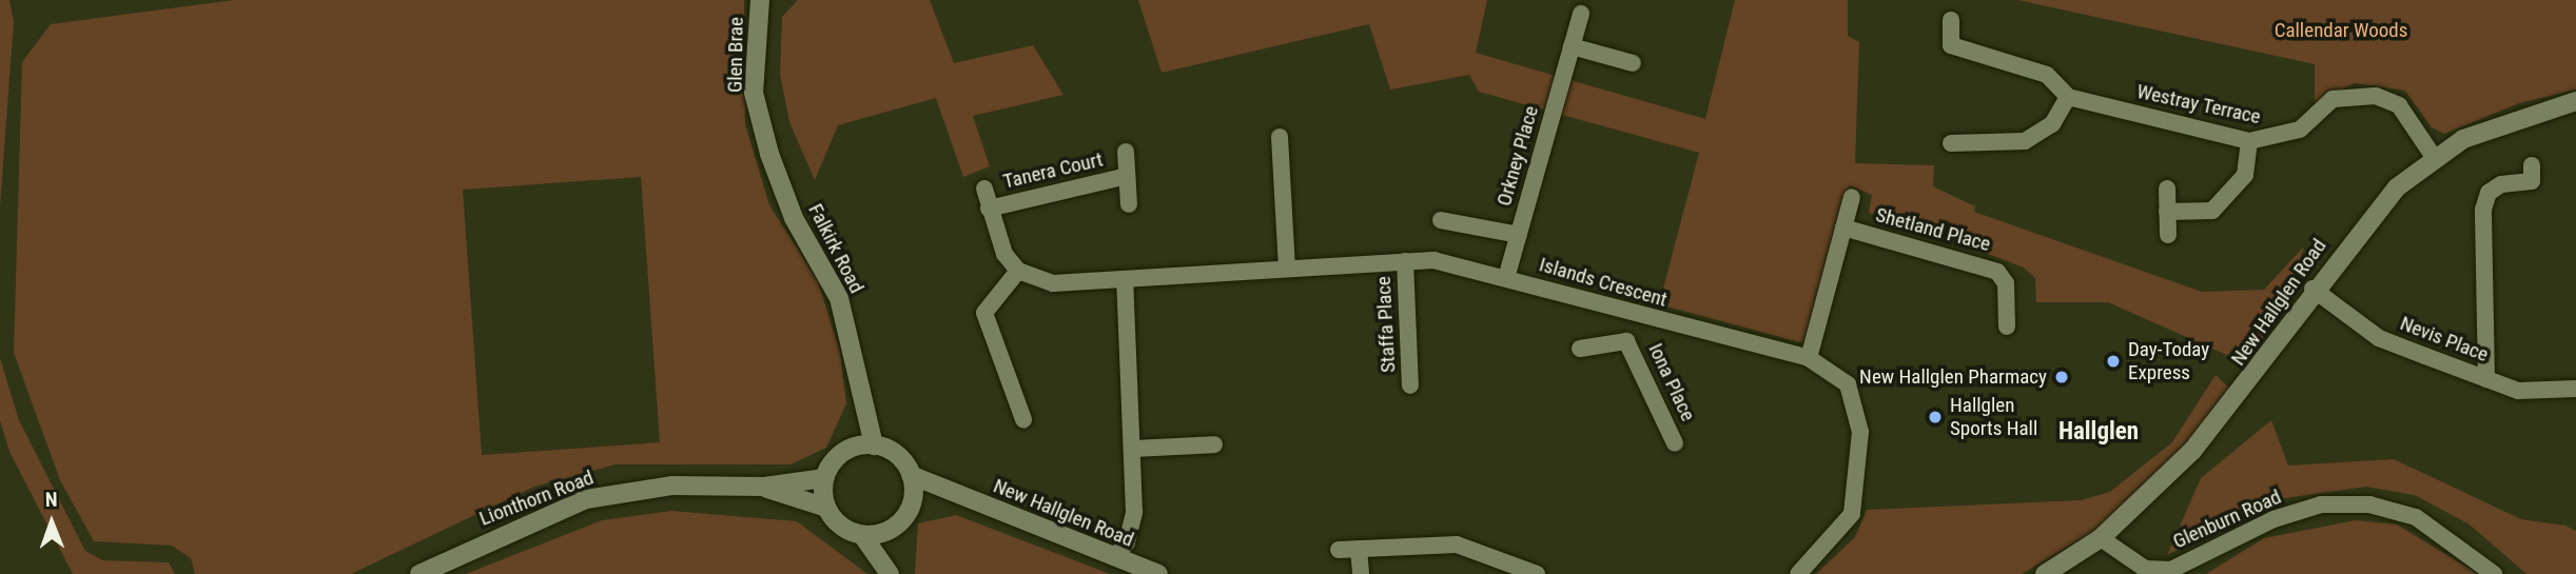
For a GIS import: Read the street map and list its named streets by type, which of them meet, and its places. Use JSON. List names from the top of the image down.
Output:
{
  "streets": {
    "street": [
      "Glen Brae",
      "Westray Terrace",
      "Orkney Place",
      "Tanera Court",
      "Shetland Place",
      "Falkirk Road",
      "Islands Crescent",
      "New Hallglen Road",
      "Staffa Place",
      "Nevis Place",
      "Iona Place",
      "Lionthorn Road",
      "Glenburn Road"
    ]
  },
  "crossings": [
    ["Glen Brae", "Falkirk Road"],
    ["Westray Terrace", "New Hallglen Road"],
    ["Orkney Place", "Islands Crescent"],
    ["Shetland Place", "Islands Crescent"],
    ["Falkirk Road", "New Hallglen Road"],
    ["Falkirk Road", "Lionthorn Road"],
    ["Islands Crescent", "Staffa Place"],
    ["Islands Crescent", "Iona Place"],
    ["New Hallglen Road", "Nevis Place"],
    ["New Hallglen Road", "Lionthorn Road"],
    ["New Hallglen Road", "Glenburn Road"]
  ],
  "districts": ["Hallglen"],
  "parks": ["Callendar Woods"],
  "places": ["Day-Today Express", "New Hallglen Pharmacy", "Hallglen Sports Hall"],
  "north": "top"
}
